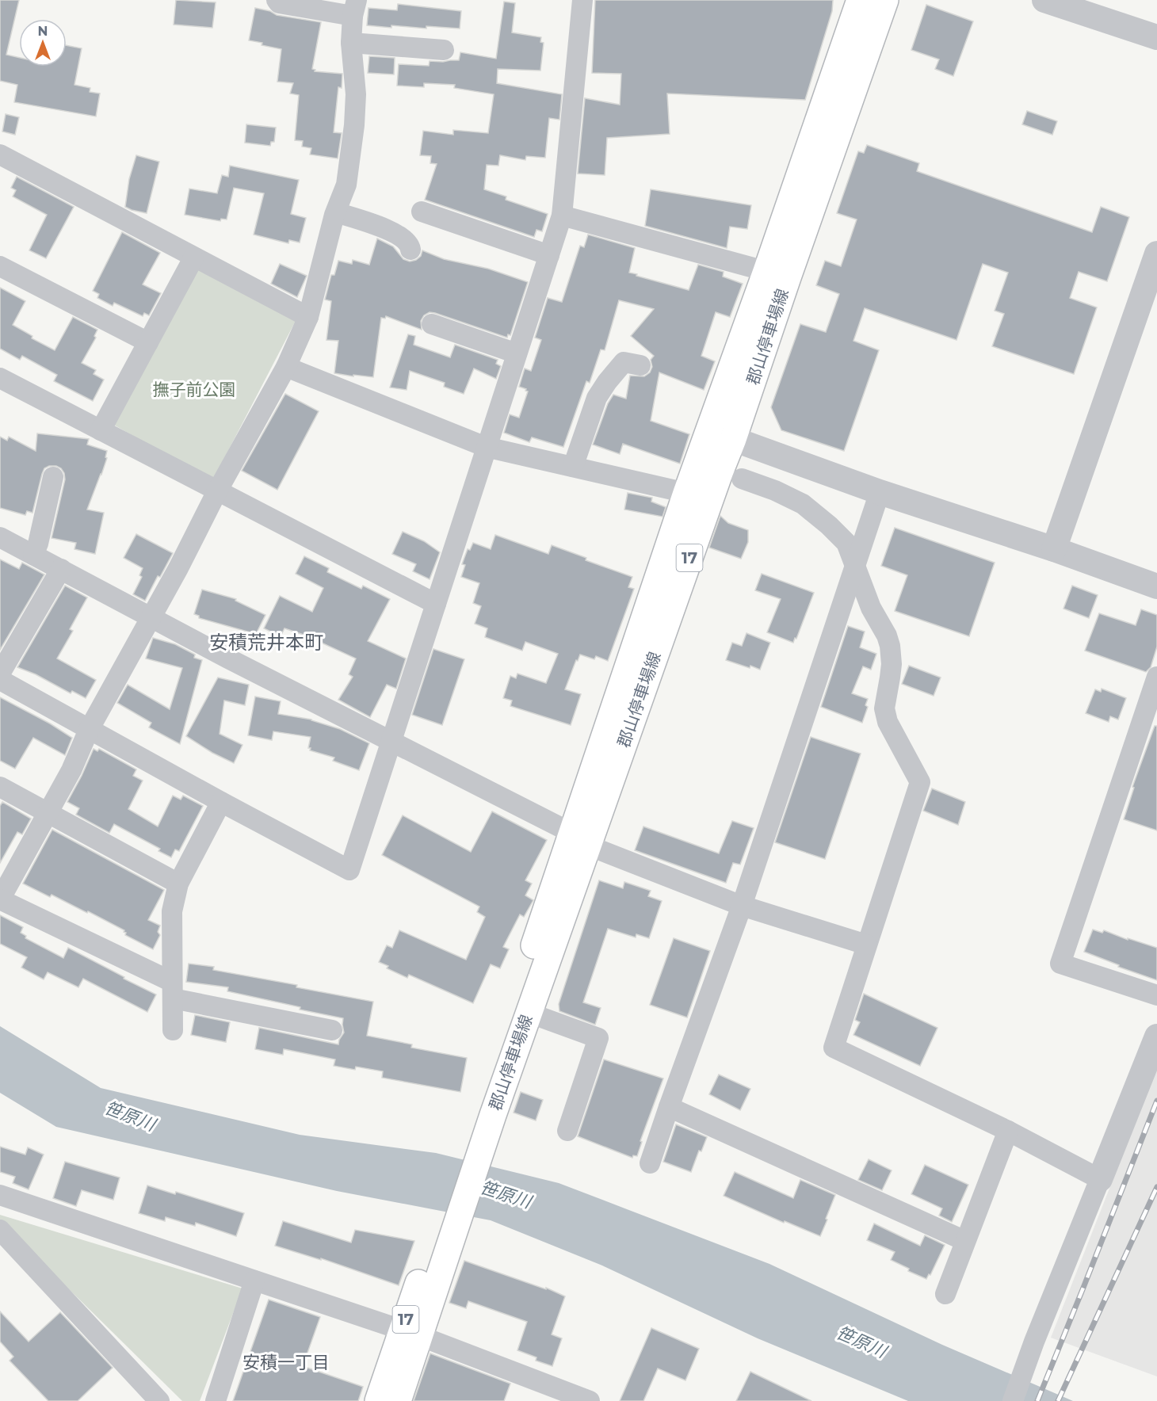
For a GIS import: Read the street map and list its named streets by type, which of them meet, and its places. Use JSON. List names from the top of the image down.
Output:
{
  "streets": {
    "main road": ["郡山停車場線", "17"]
  },
  "districts": ["安積荒井本町", "安積一丁目"],
  "water": ["笹原川"],
  "parks": ["撫子前公園"],
  "north": "top"
}
